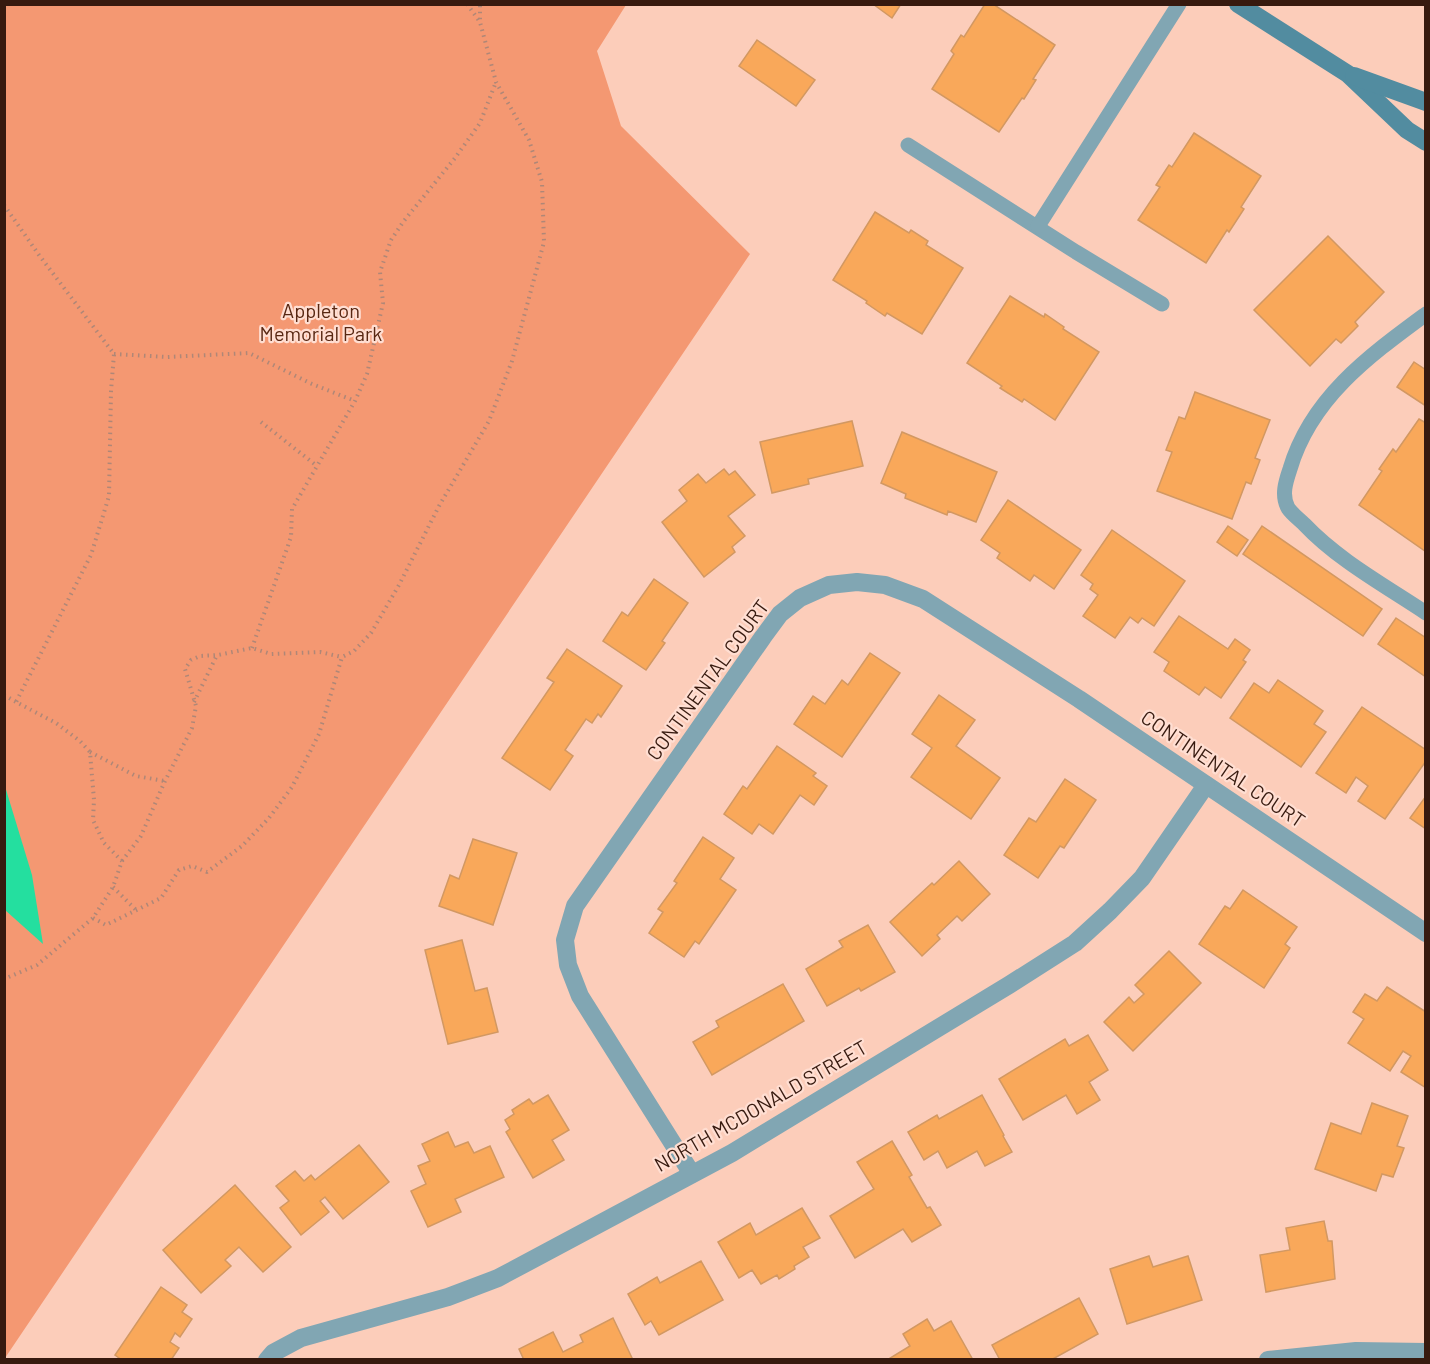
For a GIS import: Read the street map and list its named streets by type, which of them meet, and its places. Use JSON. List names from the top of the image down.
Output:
{
  "streets": {
    "street": ["CONTINENTAL COURT", "NORTH MCDONALD STREET"]
  },
  "crossings": [
    ["CONTINENTAL COURT", "NORTH MCDONALD STREET"]
  ],
  "parks": ["Appleton Memorial Park"]
}
